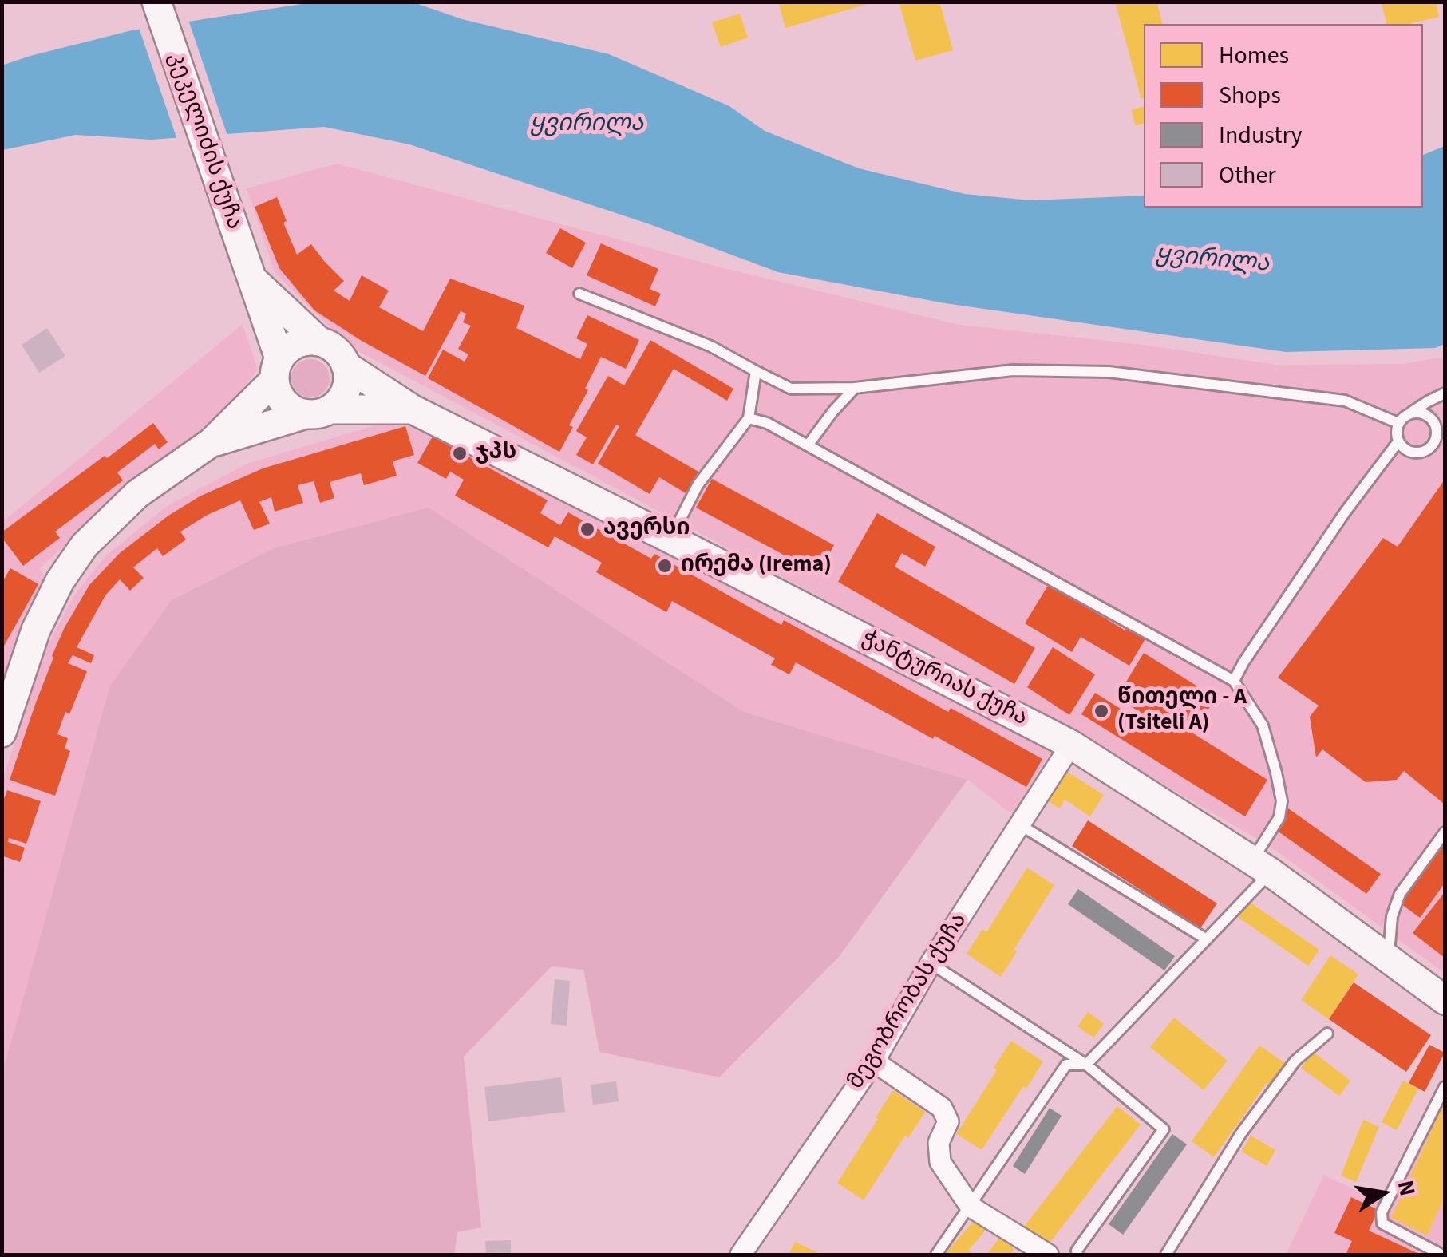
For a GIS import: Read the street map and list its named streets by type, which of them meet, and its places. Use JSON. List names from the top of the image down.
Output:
{
  "streets": {
    "street": ["კეკელიძის ქუჩა", "ჭანტურიას ქუჩა", "მეგობრობას ქუჩა"]
  },
  "crossings": [
    ["კეკელიძის ქუჩა", "ჭანტურიას ქუჩა"],
    ["ჭანტურიას ქუჩა", "მეგობრობას ქუჩა"]
  ],
  "water": ["ყვირილა"],
  "places": [
    "ჯპს",
    "ავერსი",
    "ირემა (Irema)",
    "წითელი - A (Tsiteli A)"
  ],
  "legend": [
    "Homes",
    "Shops",
    "Industry",
    "Other"
  ],
  "north": "right"
}
